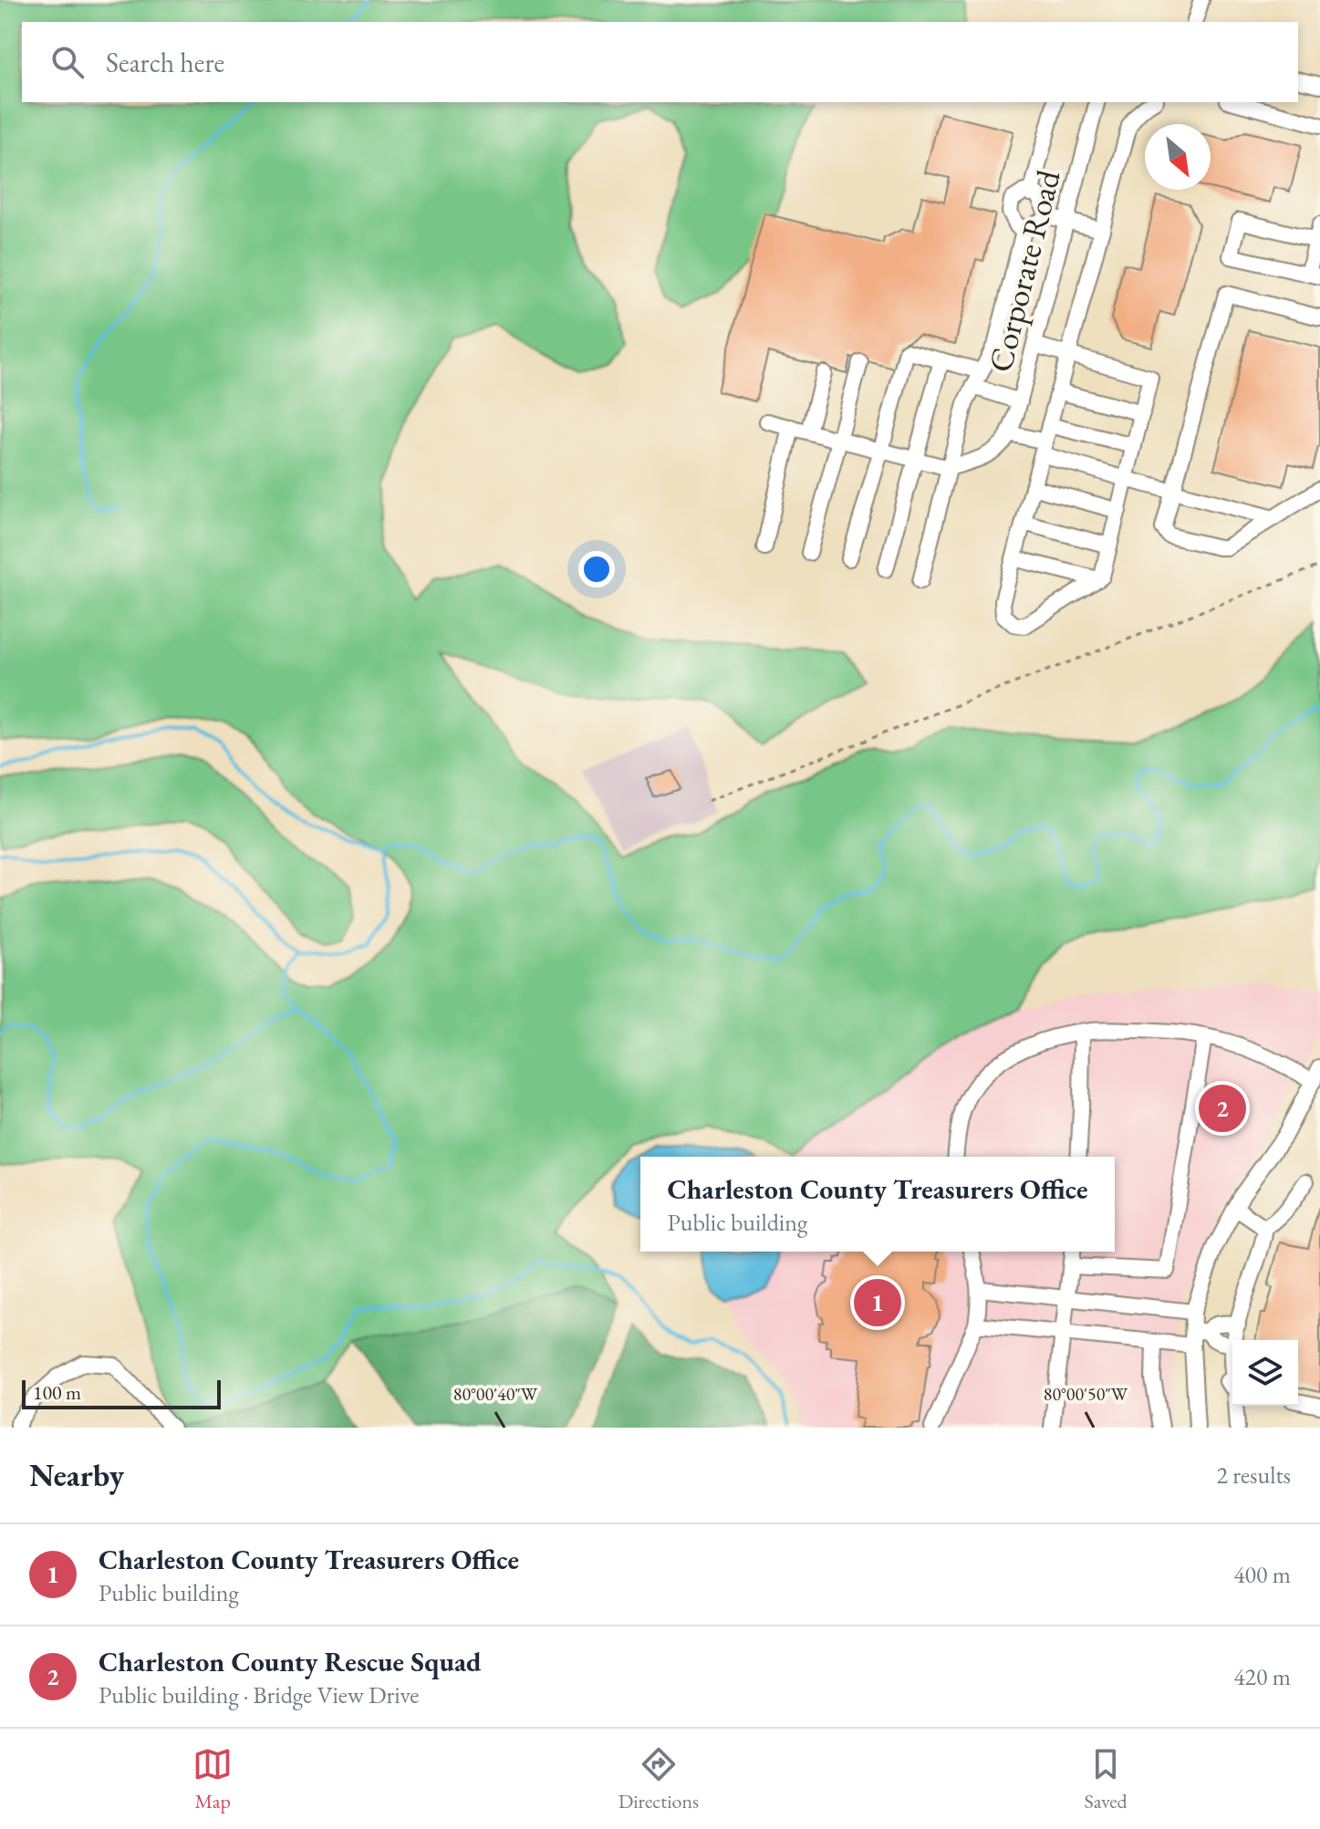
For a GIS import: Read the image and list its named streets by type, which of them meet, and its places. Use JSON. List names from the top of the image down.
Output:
{
  "streets": {
    "street": ["Corporate Road"]
  },
  "scale_bar": "100 m",
  "north": "bottom right",
  "page": {
    "search": "Search here",
    "pins": ["2", "1"],
    "popup": ["Charleston County Treasurers Office", "Public building"],
    "scale": "100 m",
    "heading": ["Nearby", "2 results"],
    "list": [
      {
        "mark": "1",
        "name": "Charleston County Treasurers Office",
        "note": "Public building",
        "value": "400 m"
      },
      {
        "mark": "2",
        "name": "Charleston County Rescue Squad",
        "note": "Public building · Bridge View Drive",
        "value": "420 m"
      }
    ],
    "nav": ["Map", "Directions", "Saved"]
  },
  "coordinates": ["80°00'40\"W", "80°00'50\"W"]
}
